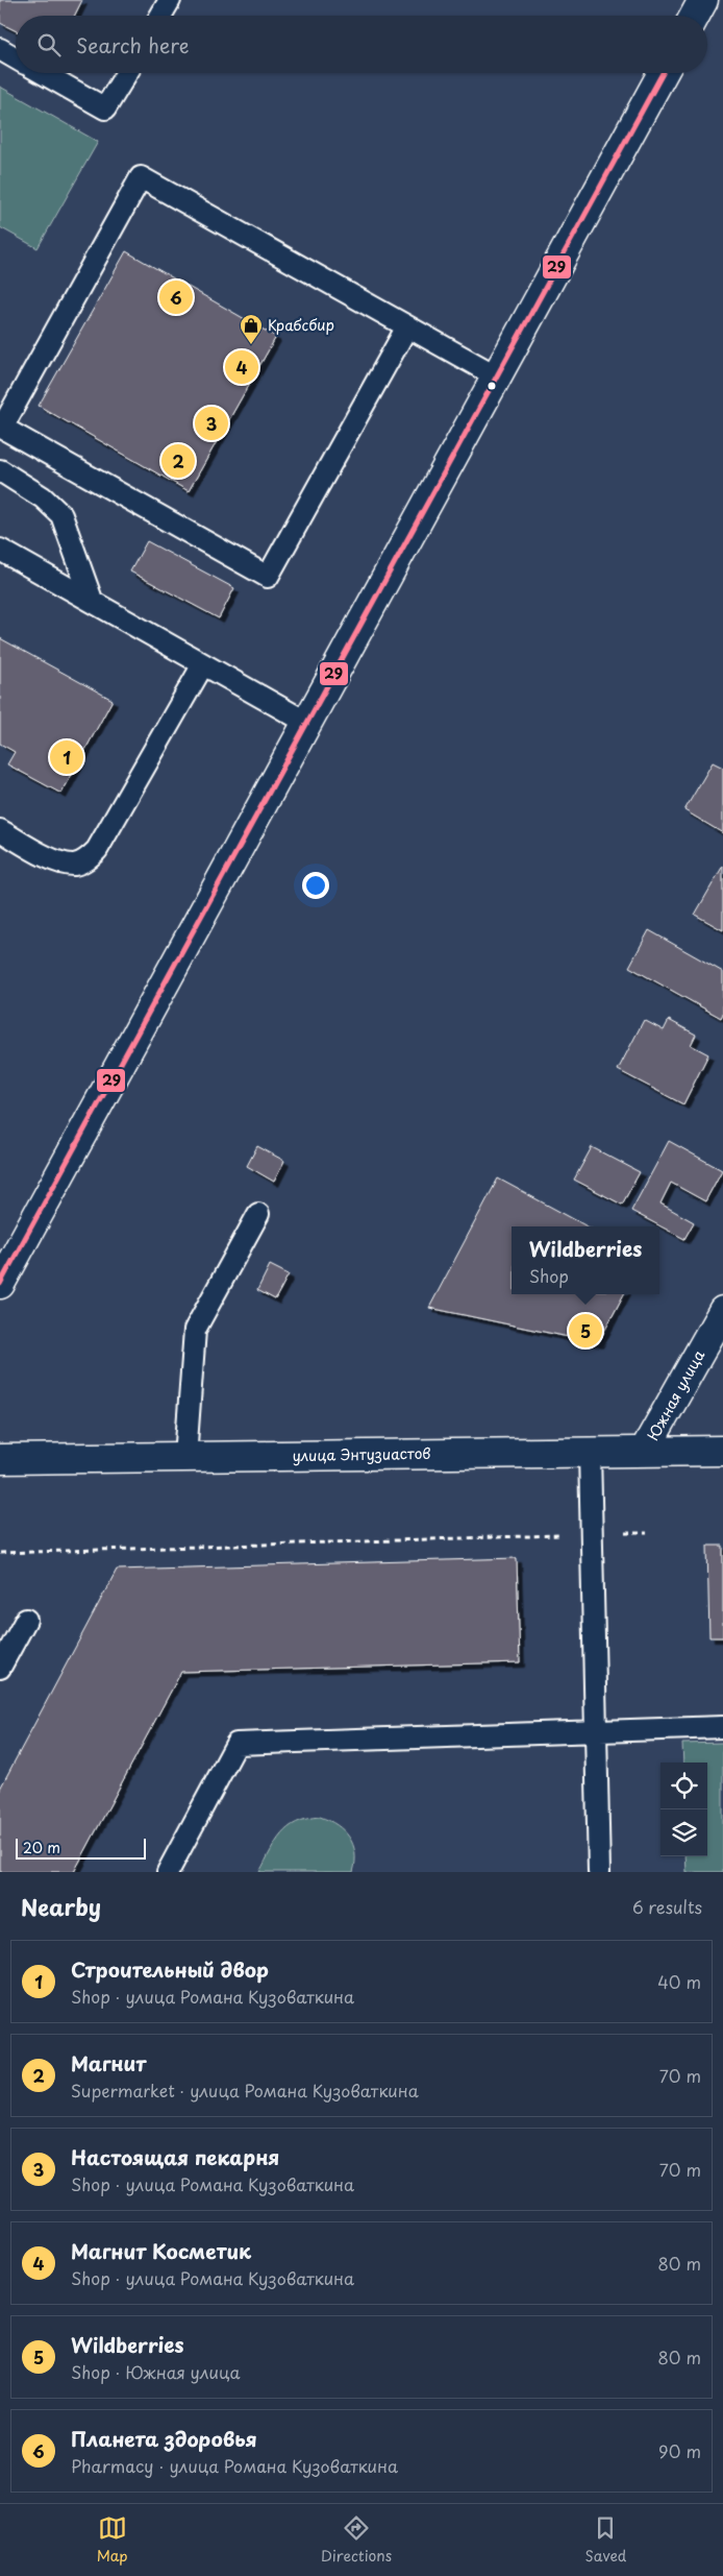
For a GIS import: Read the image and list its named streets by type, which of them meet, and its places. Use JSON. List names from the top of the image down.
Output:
{
  "streets": {
    "street": ["Южная улица", "улица Энтузиастов"]
  },
  "crossings": [
    ["Южная улица", "улица Энтузиастов"]
  ],
  "places": {
    "shop": ["Крабсбир"]
  },
  "lines": ["transit line 29"],
  "scale_bar": "20 m",
  "page": {
    "search": "Search here",
    "pins": [
      "6",
      "4",
      "3",
      "2",
      "1",
      "5"
    ],
    "popup": ["Wildberries", "Shop"],
    "scale": "20 m",
    "heading": ["Nearby", "6 results"],
    "list": [
      {
        "mark": "1",
        "name": "Строительный двор",
        "note": "Shop · улица Романа Кузоваткина",
        "value": "40 m"
      },
      {
        "mark": "2",
        "name": "Магнит",
        "note": "Supermarket · улица Романа Кузоваткина",
        "value": "70 m"
      },
      {
        "mark": "3",
        "name": "Настоящая пекарня",
        "note": "Shop · улица Романа Кузоваткина",
        "value": "70 m"
      },
      {
        "mark": "4",
        "name": "Магнит Косметик",
        "note": "Shop · улица Романа Кузоваткина",
        "value": "80 m"
      },
      {
        "mark": "5",
        "name": "Wildberries",
        "note": "Shop · Южная улица",
        "value": "80 m"
      },
      {
        "mark": "6",
        "name": "Планета здоровья",
        "note": "Pharmacy · улица Романа Кузоваткина",
        "value": "90 m"
      }
    ],
    "nav": ["Map", "Directions", "Saved"]
  }
}
